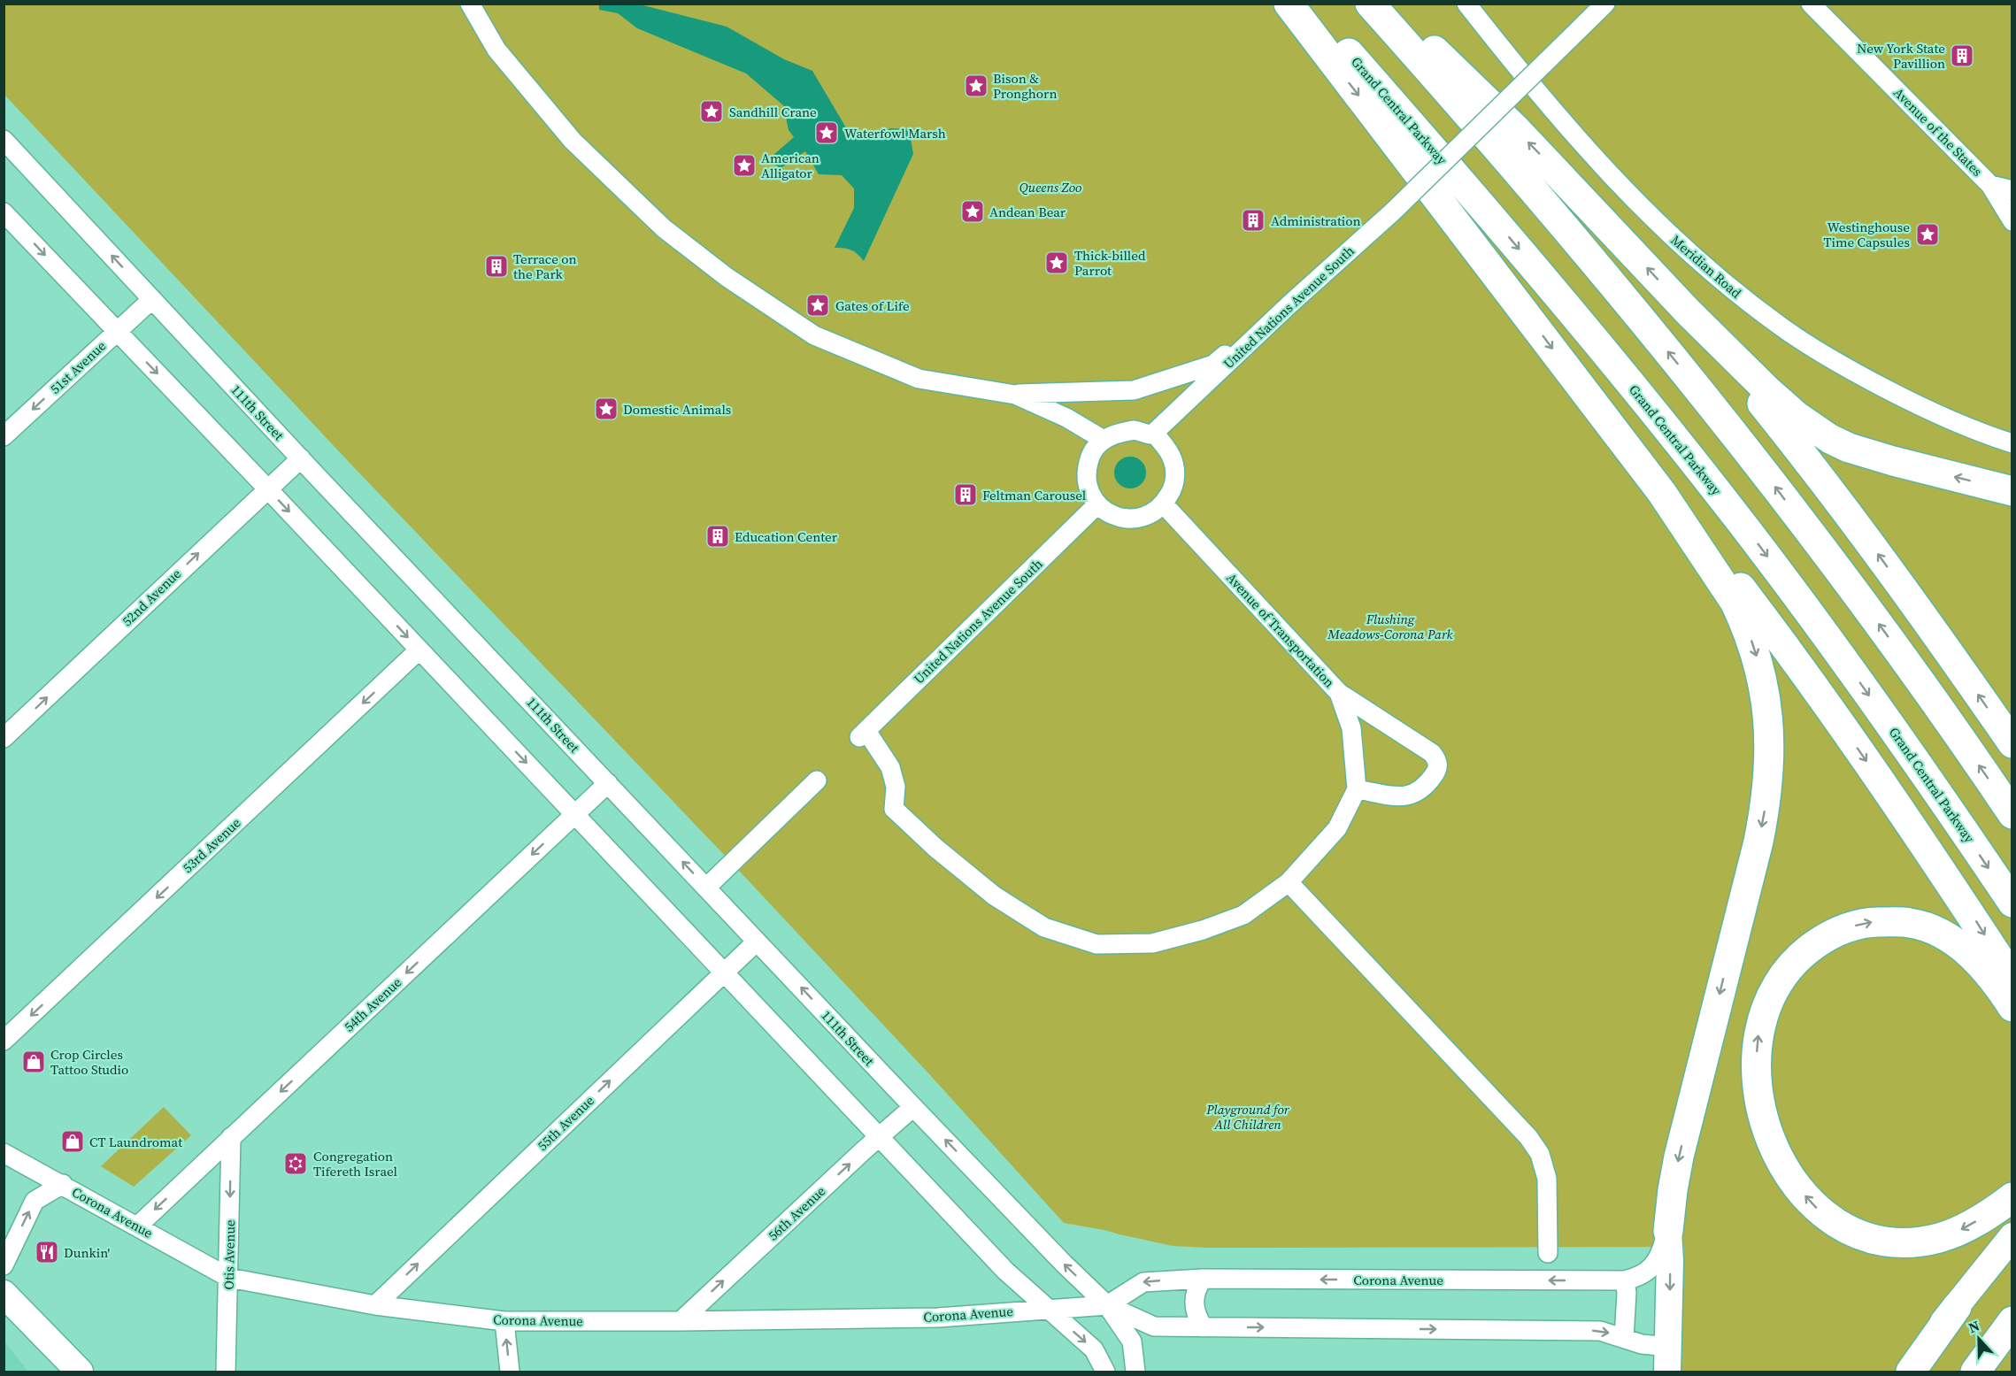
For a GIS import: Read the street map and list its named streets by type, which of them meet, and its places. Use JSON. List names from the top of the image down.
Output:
{
  "streets": {
    "highway": ["Grand Central Parkway"],
    "street": [
      "Avenue of the States",
      "Meridian Road",
      "United Nations Avenue South",
      "51st Avenue",
      "111th Street",
      "52nd Avenue",
      "Avenue of Transportation",
      "53rd Avenue",
      "54th Avenue",
      "55th Avenue",
      "Corona Avenue",
      "56th Avenue",
      "Otis Avenue"
    ]
  },
  "crossings": [
    ["United Nations Avenue South", "Avenue of Transportation"],
    ["51st Avenue", "111th Street"],
    ["111th Street", "52nd Avenue"],
    ["111th Street", "54th Avenue"],
    ["111th Street", "55th Avenue"],
    ["111th Street", "Corona Avenue"],
    ["111th Street", "56th Avenue"],
    ["54th Avenue", "Corona Avenue"],
    ["54th Avenue", "Otis Avenue"],
    ["55th Avenue", "Corona Avenue"],
    ["Corona Avenue", "56th Avenue"],
    ["Corona Avenue", "Otis Avenue"]
  ],
  "one_way": [
    "51st Avenue",
    "52nd Avenue",
    "53rd Avenue",
    "54th Avenue",
    "55th Avenue",
    "56th Avenue",
    "Otis Avenue"
  ],
  "parks": ["Queens Zoo", "Flushing Meadows-Corona Park", "Playground for All Children"],
  "places": {
    "building": [
      "New York State Pavillion",
      "Administration",
      "Terrace on the Park",
      "Feltman Carousel",
      "Education Center"
    ],
    "place": [
      "Bison & Pronghorn",
      "Sandhill Crane",
      "Waterfowl Marsh",
      "American Alligator",
      "Andean Bear",
      "Westinghouse Time Capsules",
      "Thick-billed Parrot",
      "Gates of Life",
      "Domestic Animals"
    ],
    "shop": ["Crop Circles Tattoo Studio", "CT Laundromat"],
    "synagogue": ["Congregation Tifereth Israel"],
    "restaurant": ["Dunkin'"]
  },
  "north": "top"
}
